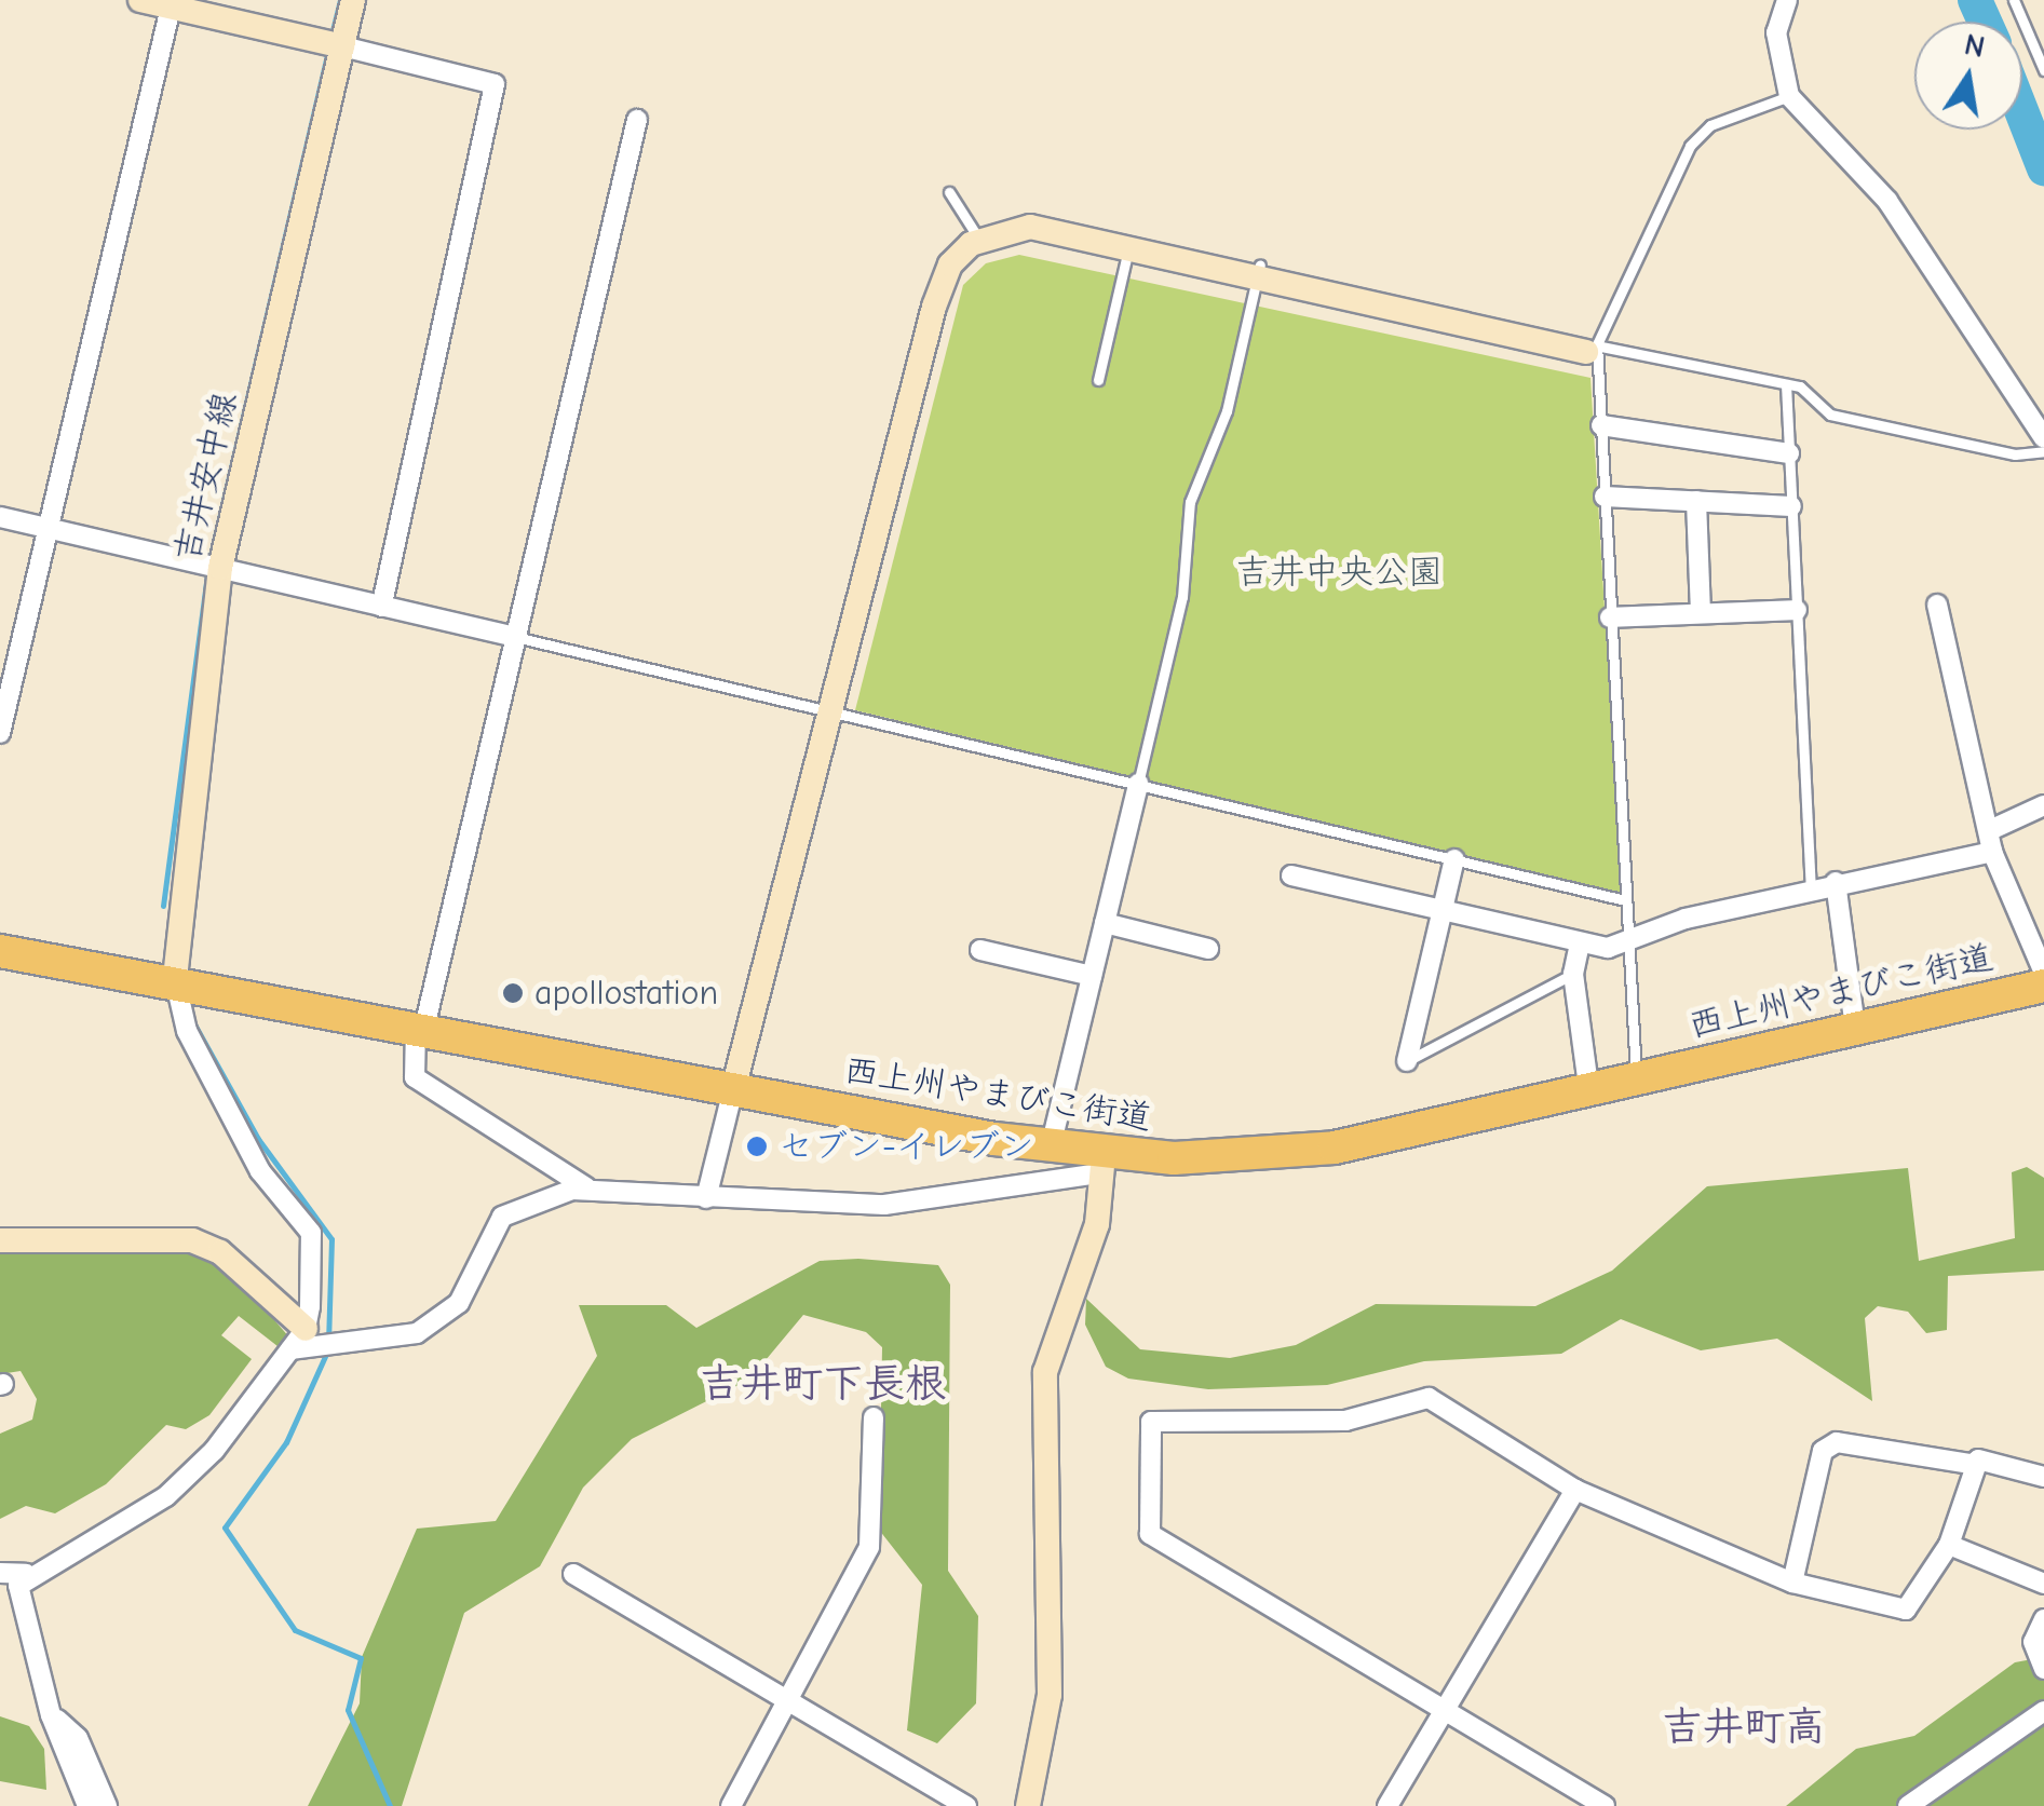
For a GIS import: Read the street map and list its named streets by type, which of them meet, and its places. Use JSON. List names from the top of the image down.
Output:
{
  "streets": {
    "highway": ["西上州やまびこ街道"],
    "street": ["吉井安中線"]
  },
  "crossings": [
    ["吉井安中線", "西上州やまびこ街道"]
  ],
  "districts": ["吉井町下長根", "吉井町高"],
  "parks": ["吉井中央公園"],
  "places": ["apollostation", "セブン-イレブン"],
  "north": "top"
}
